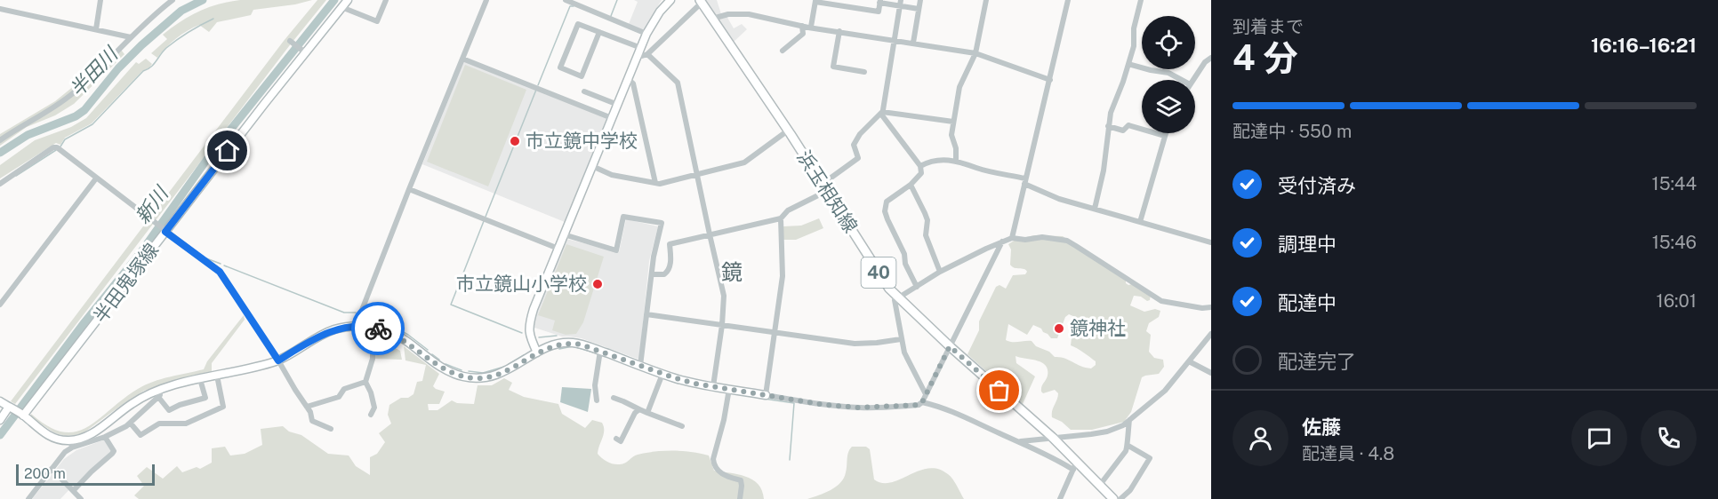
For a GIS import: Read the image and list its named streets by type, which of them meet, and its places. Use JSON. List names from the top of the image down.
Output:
{
  "streets": {
    "main road": ["浜玉相知線", "40"],
    "street": ["半田鬼塚線"]
  },
  "districts": ["鏡"],
  "water": ["半田川", "新川"],
  "places": ["市立鏡中学校", "市立鏡山小学校", "鏡神社"],
  "scale_bar": "200 m",
  "page": {
    "heading": ["4 分", "到着まで", "16:16–16:21"],
    "panel": ["佐藤", "配達員 · 4.8"],
    "bar": "配達中 · 550 m",
    "list": [
      ["受付済み", "15:44"],
      ["調理中", "15:46"],
      ["配達中", "16:01"],
      "配達完了"
    ],
    "scale": "200 m"
  }
}
